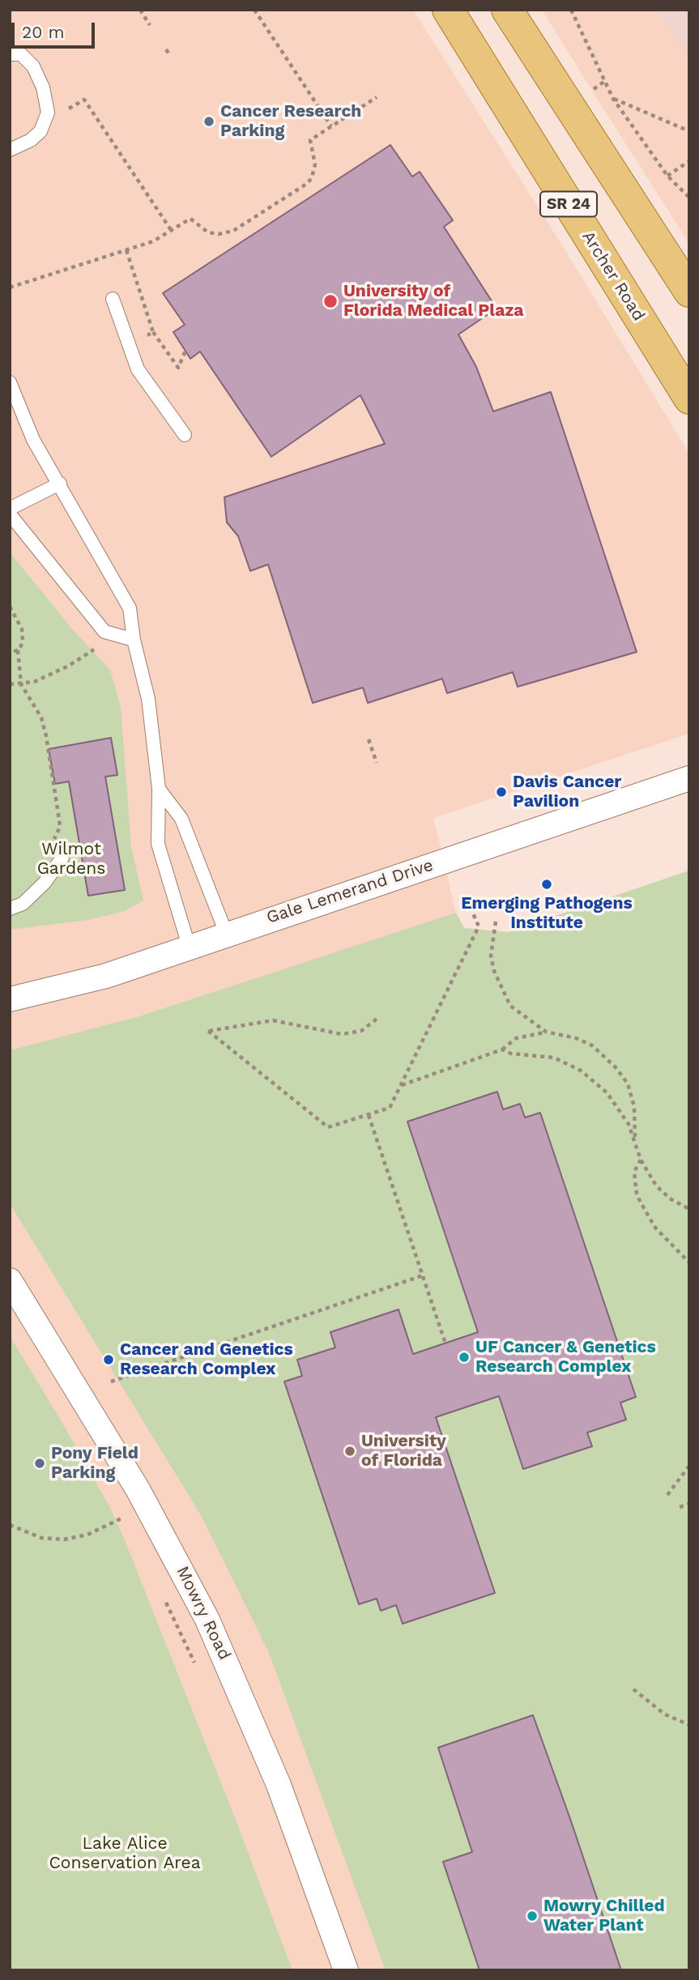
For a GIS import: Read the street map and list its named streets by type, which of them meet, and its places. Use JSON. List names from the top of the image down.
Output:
{
  "streets": {
    "main road": ["SR 24", "Archer Road"],
    "street": ["Gale Lemerand Drive", "Mowry Road"]
  },
  "parks": ["Wilmot Gardens", "Lake Alice Conservation Area"],
  "places": [
    "Cancer Research Parking",
    "University of Florida Medical Plaza",
    "Davis Cancer Pavilion",
    "Emerging Pathogens Institute",
    "UF Cancer & Genetics Research Complex",
    "Cancer and Genetics Research Complex",
    "University of Florida",
    "Pony Field Parking",
    "Mowry Chilled Water Plant"
  ],
  "scale_bar": "20 m"
}
